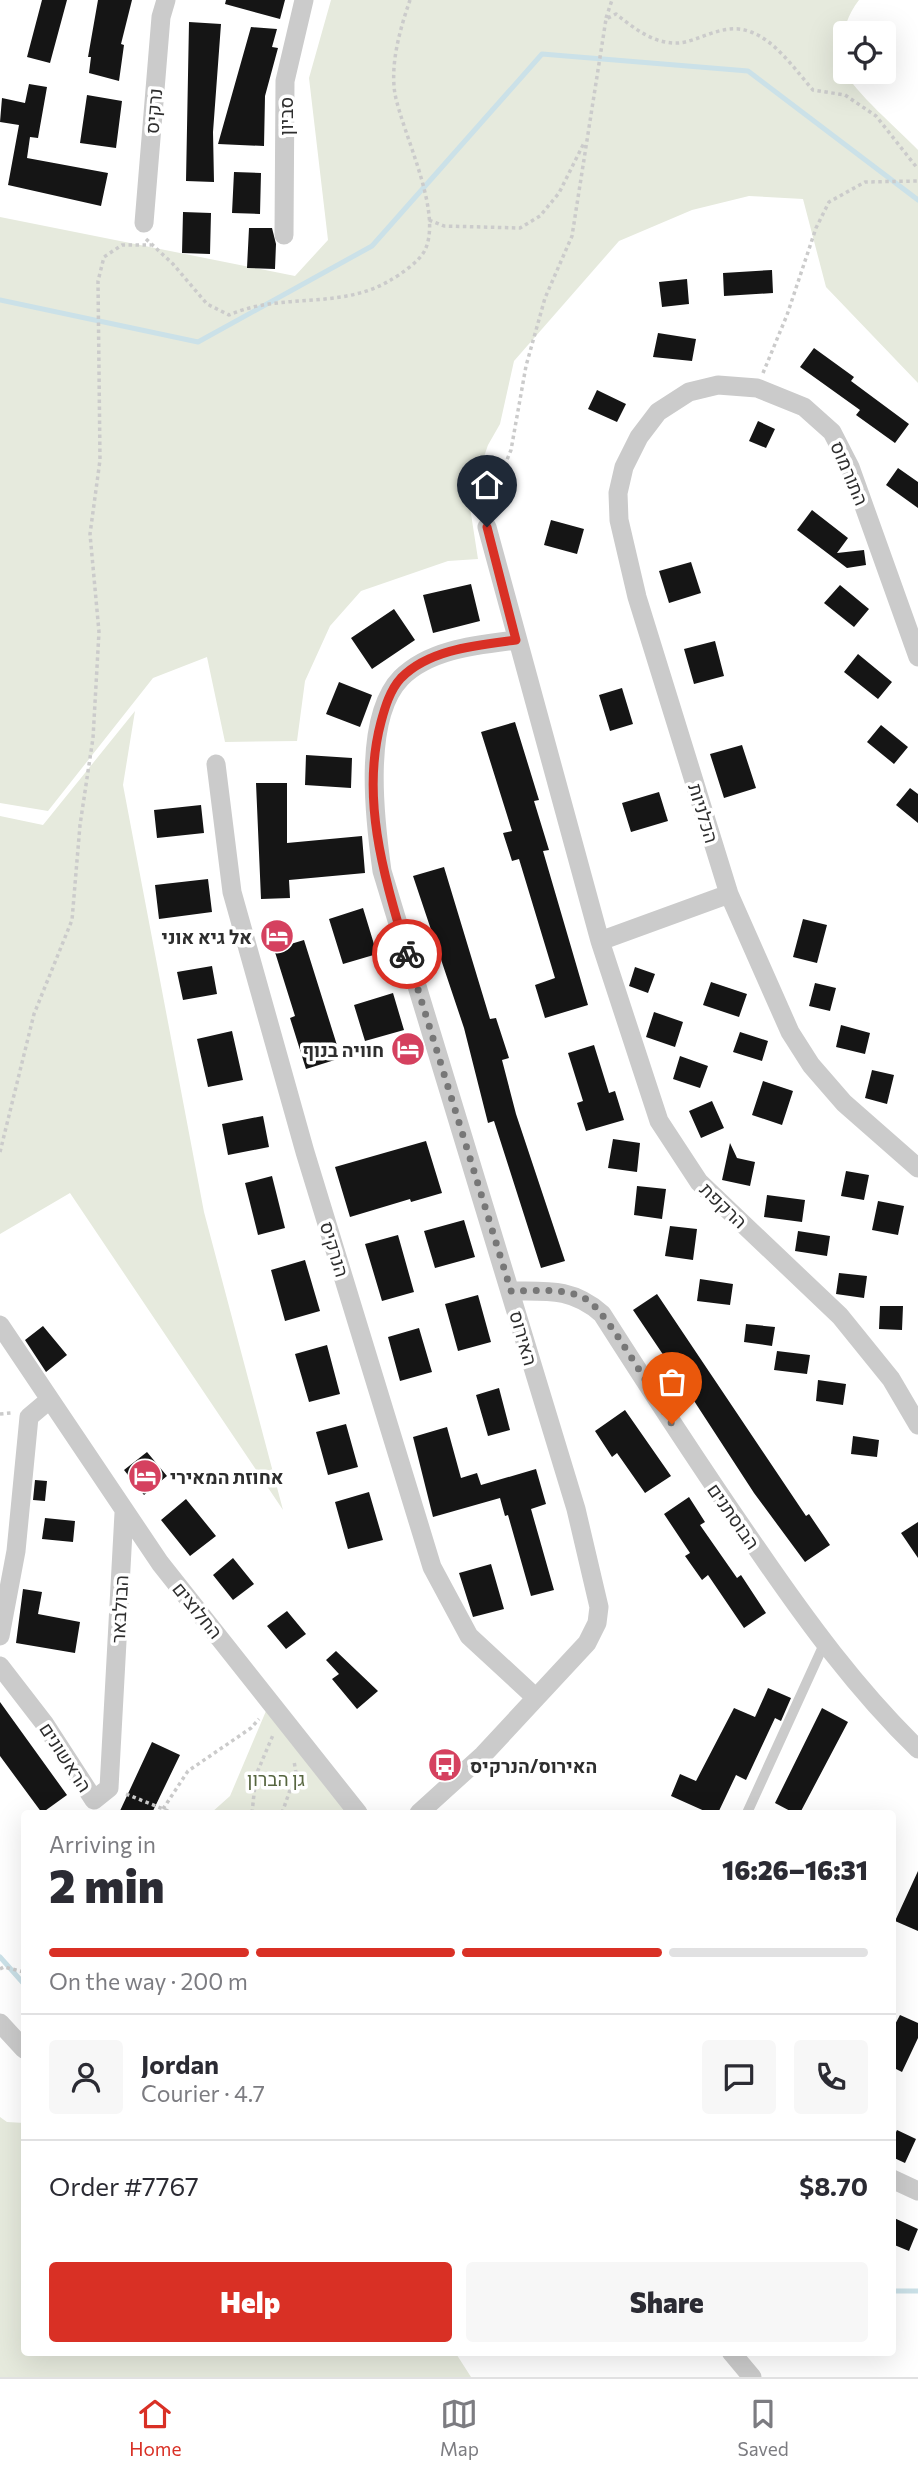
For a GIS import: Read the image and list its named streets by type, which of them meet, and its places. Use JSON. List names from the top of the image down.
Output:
{
  "streets": {
    "street": [
      "נרקיס",
      "סביון",
      "התורמוס",
      "הכלניות",
      "הרקפת",
      "הנרקיס",
      "האירוס",
      "הבוסתנים",
      "הבולבאר",
      "החלוצים",
      "הראשונים"
    ]
  },
  "crossings": [
    ["התורמוס", "הכלניות"],
    ["הרקפת", "האירוס"],
    ["הנרקיס", "האירוס"],
    ["האירוס", "הבוסתנים"],
    ["הבולבאר", "החלוצים"],
    ["הבולבאר", "הראשונים"]
  ],
  "parks": ["גן הברון"],
  "places": {
    "hotel": ["אל גיא אוני", "חוויה בנוף", "אחוזת המאירי"],
    "bus stop": ["האירוס/הנרקיס"]
  },
  "page": {
    "heading": ["2 min", "Arriving in", "16:26–16:31"],
    "panel": [
      "Jordan",
      "Courier · 4.7",
      "Order #7767",
      "$8.70"
    ],
    "bar": "On the way · 200 m",
    "buttons": ["Help", "Share"],
    "tabs": ["Home", "Map", "Saved"]
  }
}
